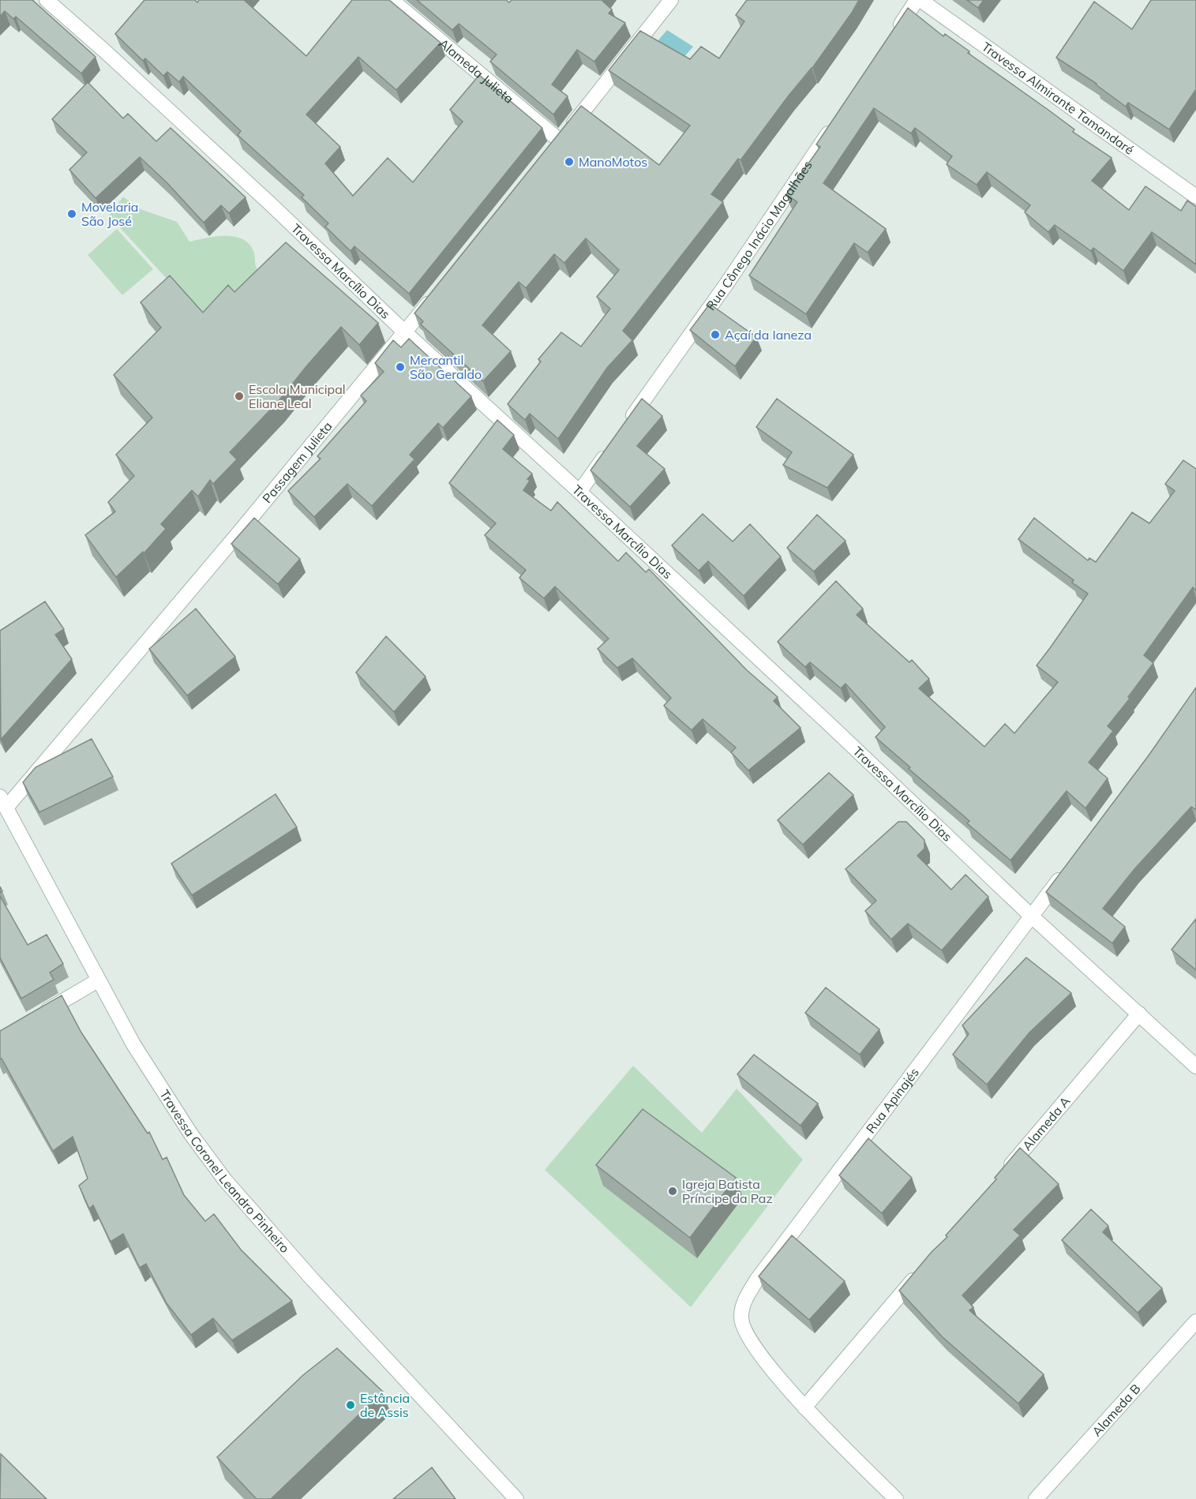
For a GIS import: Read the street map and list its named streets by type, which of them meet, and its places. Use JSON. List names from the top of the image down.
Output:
{
  "streets": {
    "street": [
      "Alameda Julieta",
      "Travessa Almirante Tamandaré",
      "Rua Cônego Inácio Magalhães",
      "Travessa Marcílio Dias",
      "Passagem Julieta",
      "Rua Apinajés",
      "Alameda A",
      "Travessa Coronel Leandro Pinheiro",
      "Alameda B"
    ]
  },
  "crossings": [
    ["Travessa Marcílio Dias", "Passagem Julieta"],
    ["Travessa Marcílio Dias", "Rua Apinajés"],
    ["Travessa Marcílio Dias", "Alameda A"],
    ["Passagem Julieta", "Travessa Coronel Leandro Pinheiro"]
  ],
  "places": [
    "ManoMotos",
    "Movelaria São José",
    "Açaí da Ianeza",
    "Mercantil São Geraldo",
    "Escola Municipal Eliane Leal",
    "Igreja Batista Príncipe da Paz",
    "Estância de Assis"
  ]
}
